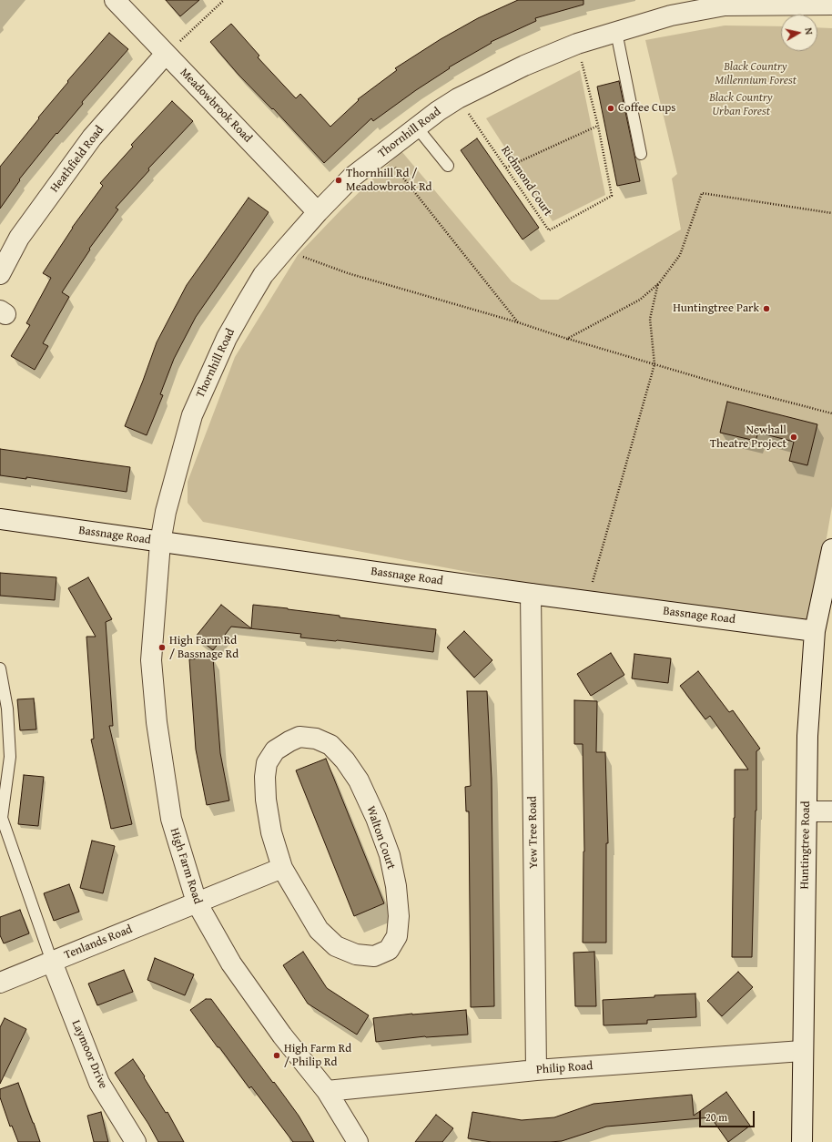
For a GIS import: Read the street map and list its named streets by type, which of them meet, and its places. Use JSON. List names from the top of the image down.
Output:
{
  "streets": {
    "street": [
      "Meadowbrook Road",
      "Thornhill Road",
      "Heathfield Road",
      "Bassnage Road",
      "Yew Tree Road",
      "Walton Court",
      "Huntingtree Road",
      "High Farm Road",
      "Tenlands Road",
      "Laymoor Drive",
      "Philip Road"
    ],
    "path": ["Richmond Court"]
  },
  "crossings": [
    ["Meadowbrook Road", "Thornhill Road"],
    ["Meadowbrook Road", "Heathfield Road"],
    ["Thornhill Road", "Richmond Court"],
    ["Thornhill Road", "Bassnage Road"],
    ["Thornhill Road", "High Farm Road"],
    ["Bassnage Road", "Yew Tree Road"],
    ["Bassnage Road", "Huntingtree Road"],
    ["Bassnage Road", "High Farm Road"],
    ["Yew Tree Road", "Philip Road"],
    ["Huntingtree Road", "Philip Road"],
    ["High Farm Road", "Tenlands Road"],
    ["High Farm Road", "Philip Road"],
    ["Tenlands Road", "Laymoor Drive"]
  ],
  "parks": ["Black Country Millennium Forest", "Black Country Urban Forest"],
  "places": [
    "Coffee Cups",
    "Thornhill Rd / Meadowbrook Rd",
    "Huntingtree Park",
    "Newhall Theatre Project",
    "High Farm Rd / Bassnage Rd",
    "High Farm Rd / Philip Rd"
  ],
  "scale_bar": "20 m",
  "north": "right"
}
